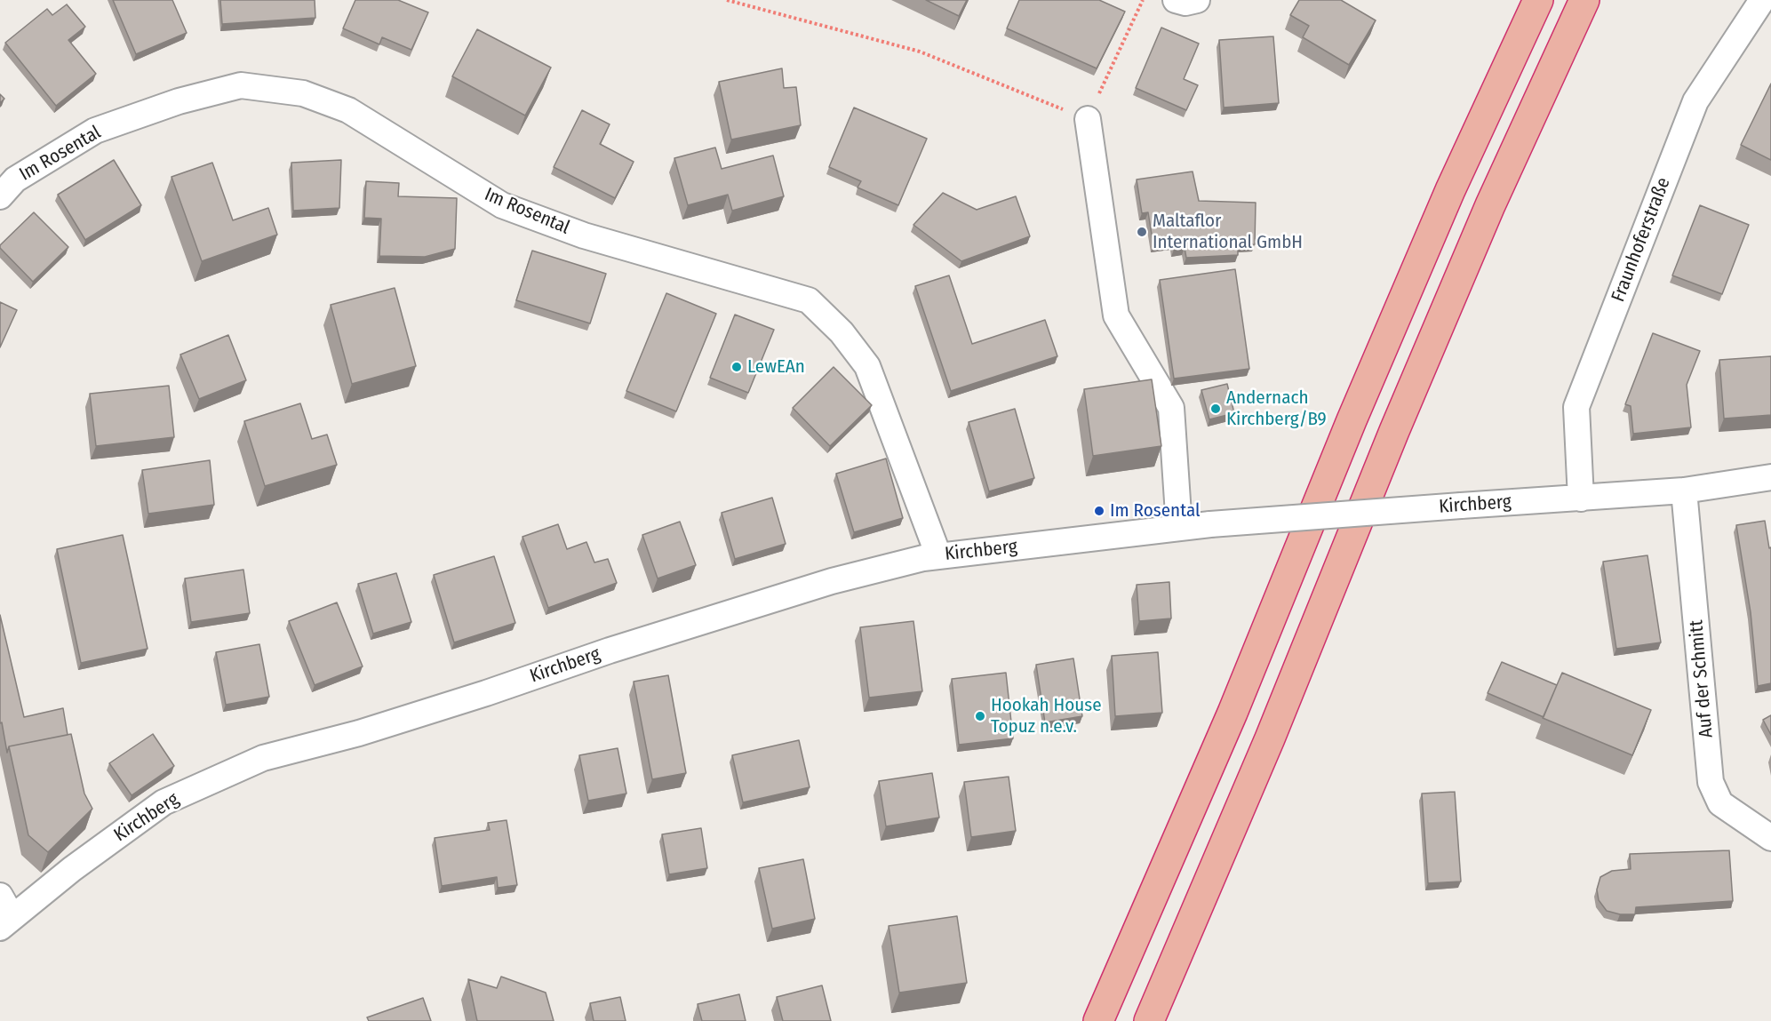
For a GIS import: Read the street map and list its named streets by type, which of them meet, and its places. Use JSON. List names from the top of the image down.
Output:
{
  "streets": {
    "street": [
      "Im Rosental",
      "Fraunhoferstraße",
      "Kirchberg",
      "Auf der Schmitt"
    ]
  },
  "crossings": [
    ["Im Rosental", "Kirchberg"],
    ["Fraunhoferstraße", "Kirchberg"],
    ["Kirchberg", "Auf der Schmitt"]
  ],
  "places": [
    "Maltaflor International GmbH",
    "LewEAn",
    "Andernach Kirchberg/B9",
    "Im Rosental",
    "Hookah House Topuz n.e.v."
  ]
}
